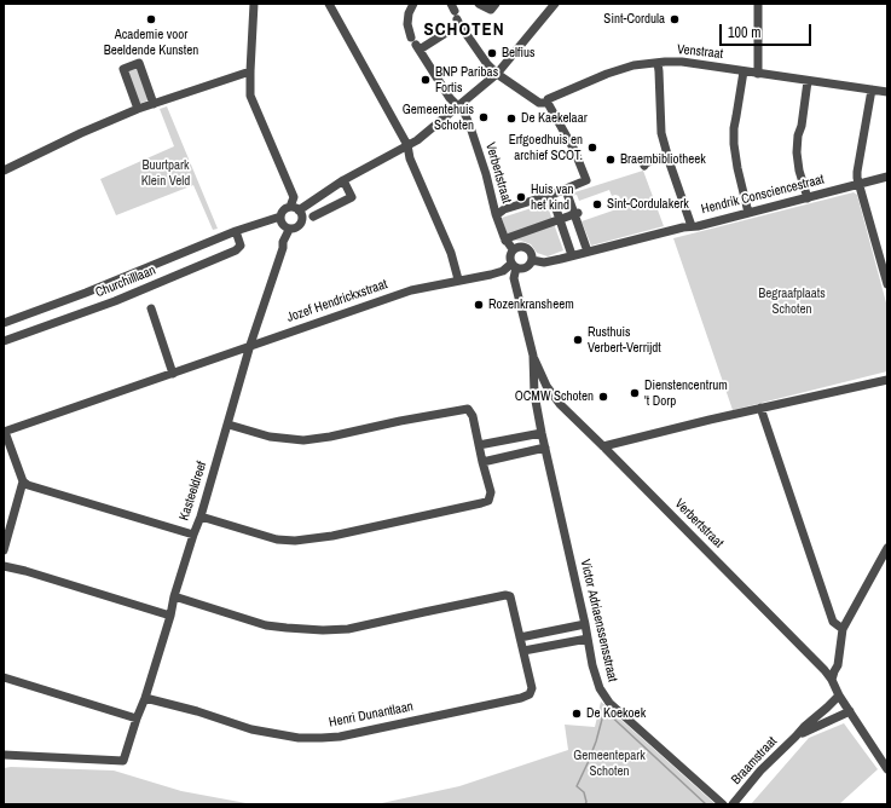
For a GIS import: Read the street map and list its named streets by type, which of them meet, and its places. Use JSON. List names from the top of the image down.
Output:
{
  "streets": {
    "street": [
      "Venstraat",
      "Verbertstraat",
      "Hendrik Consciencestraat",
      "Churchilllaan",
      "Jozef Hendrickxstraat",
      "Kasteeldreef",
      "Victor Adriaenssensstraat",
      "Henri Dunantlaan",
      "Braamstraat"
    ]
  },
  "crossings": [
    ["Verbertstraat", "Hendrik Consciencestraat"],
    ["Verbertstraat", "Jozef Hendrickxstraat"],
    ["Verbertstraat", "Victor Adriaenssensstraat"],
    ["Verbertstraat", "Braamstraat"],
    ["Hendrik Consciencestraat", "Jozef Hendrickxstraat"],
    ["Churchilllaan", "Kasteeldreef"],
    ["Jozef Hendrickxstraat", "Kasteeldreef"],
    ["Kasteeldreef", "Henri Dunantlaan"]
  ],
  "districts": ["SCHOTEN"],
  "parks": ["Buurtpark Klein Veld", "Begraafplaats Schoten", "Gemeentepark Schoten"],
  "places": [
    "Academie voor Beeldende Kunsten",
    "Sint-Cordula",
    "Belfius",
    "BNP Paribas Fortis",
    "Gemeentehuis Schoten",
    "De Kaekelaar",
    "Erfgoedhuis en archief SCOT.",
    "Braembibliotheek",
    "Huis van het kind",
    "Sint-Cordulakerk",
    "Rozenkransheem",
    "Rusthuis Verbert-Verrijdt",
    "Dienstencentrum 't Dorp",
    "OCMW Schoten",
    "De Koekoek"
  ],
  "scale_bar": "100 m"
}
